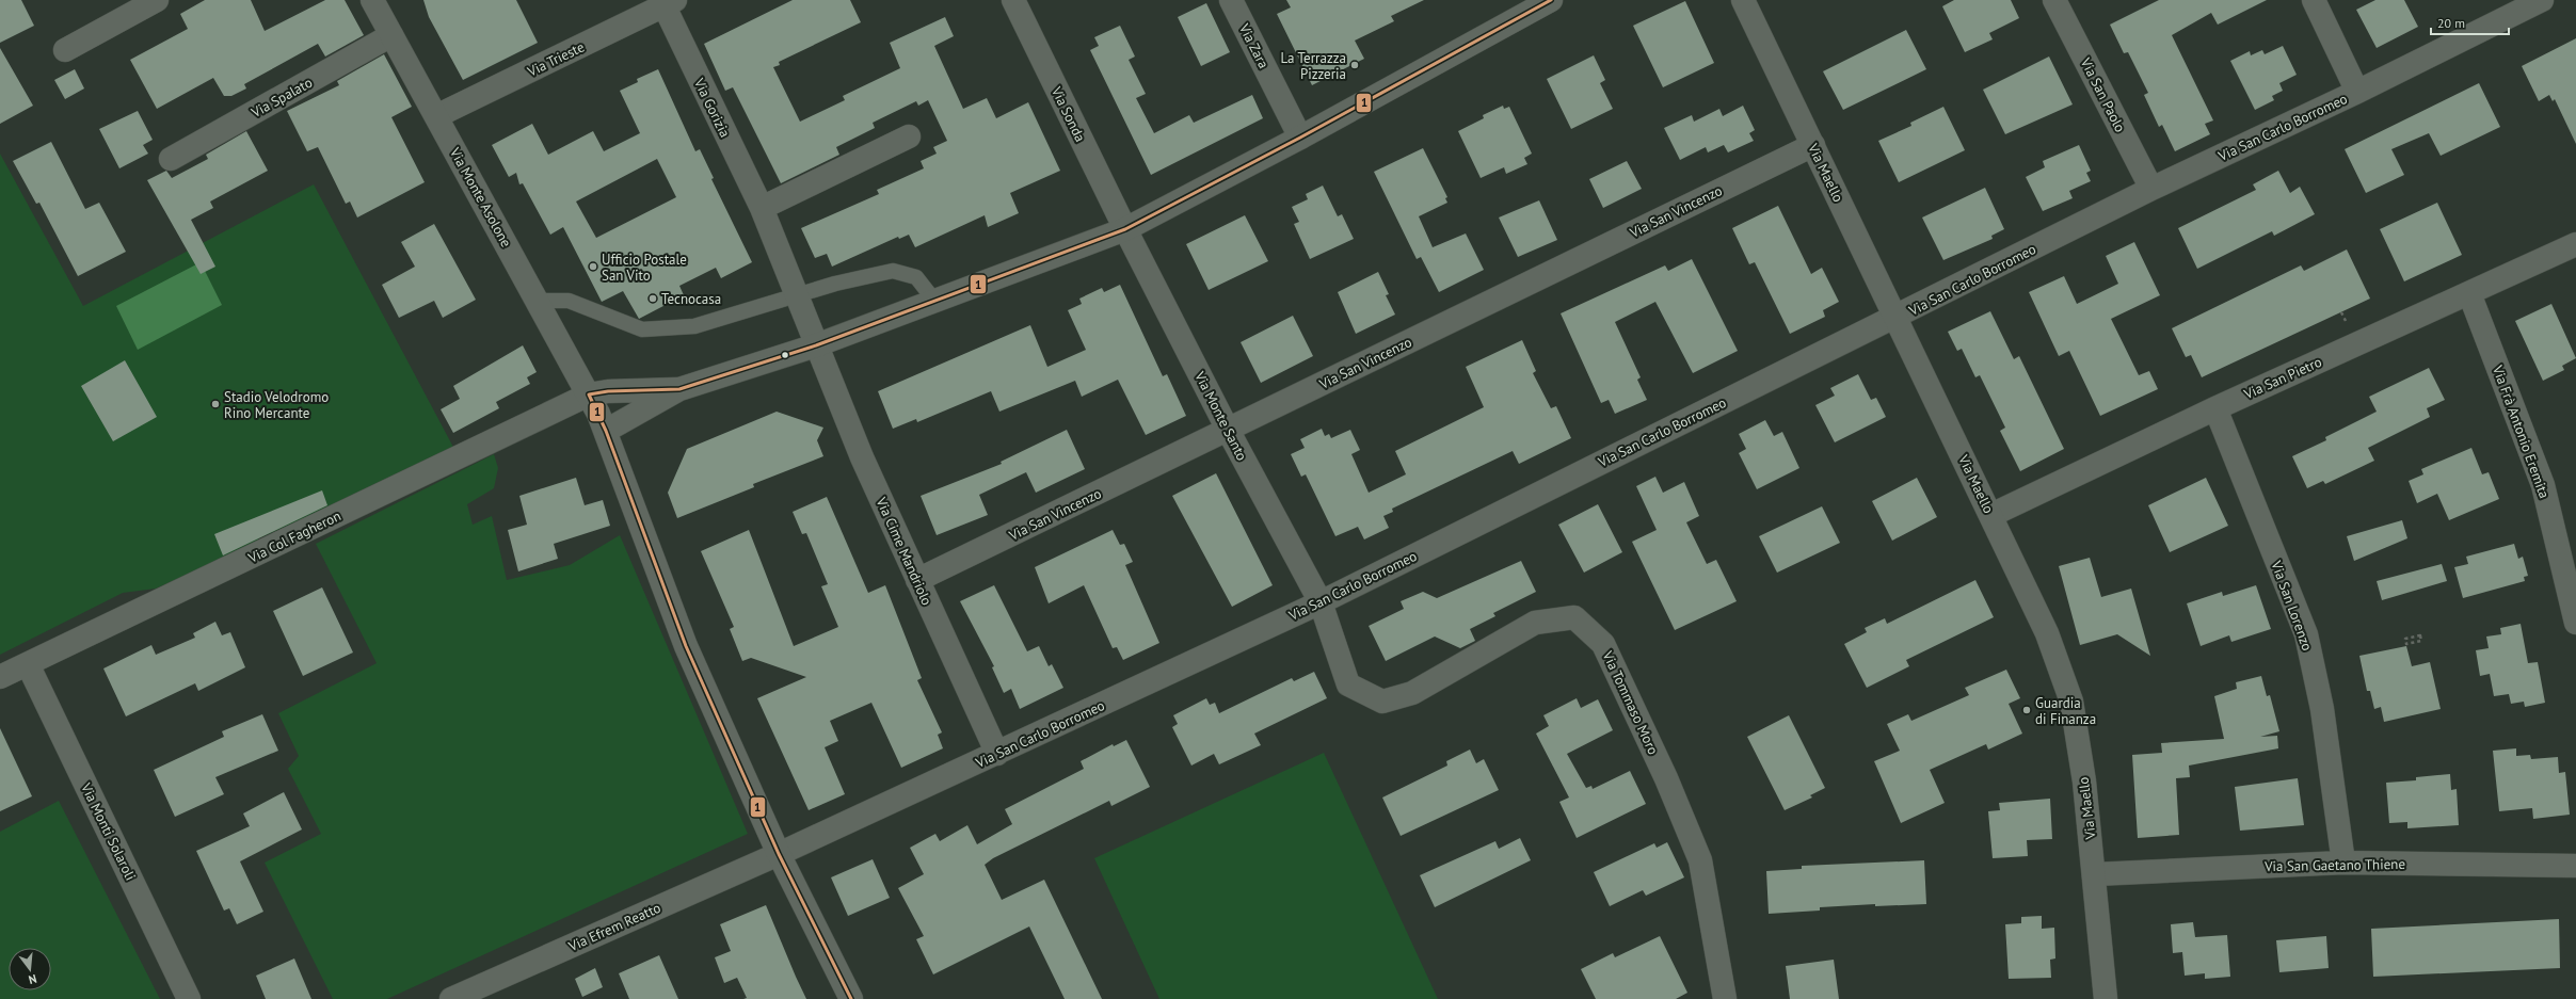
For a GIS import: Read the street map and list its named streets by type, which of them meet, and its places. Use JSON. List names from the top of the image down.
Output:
{
  "streets": {
    "street": [
      "Via Zara",
      "Via Trieste",
      "Via San Paolo",
      "Via Spalato",
      "Via Gorizia",
      "Via Sonda",
      "Via San Carlo Borromeo",
      "Via Maello",
      "Via Monte Asolone",
      "Via San Vincenzo",
      "Via San Pietro",
      "Via Monte Santo",
      "Via Frà Antonio Eremita",
      "Via Col Fagheron",
      "Via Cime Mandriolo",
      "Via San Lorenzo",
      "Via Tommaso Moro",
      "Via Monti Solaroli",
      "Via San Gaetano Thiene",
      "Via Efrem Reatto"
    ]
  },
  "crossings": [
    ["Via Trieste", "Via Gorizia"],
    ["Via Trieste", "Via Monte Asolone"],
    ["Via San Paolo", "Via San Carlo Borromeo"],
    ["Via Spalato", "Via Monte Asolone"],
    ["Via Gorizia", "Via Cime Mandriolo"],
    ["Via Sonda", "Via Monte Santo"],
    ["Via San Carlo Borromeo", "Via Maello"],
    ["Via San Carlo Borromeo", "Via Monte Asolone"],
    ["Via San Carlo Borromeo", "Via Monte Santo"],
    ["Via San Carlo Borromeo", "Via Cime Mandriolo"],
    ["Via San Carlo Borromeo", "Via Tommaso Moro"],
    ["Via San Carlo Borromeo", "Via Efrem Reatto"],
    ["Via Maello", "Via San Vincenzo"],
    ["Via Maello", "Via San Pietro"],
    ["Via Maello", "Via San Gaetano Thiene"],
    ["Via Monte Asolone", "Via Col Fagheron"],
    ["Via Monte Asolone", "Via Efrem Reatto"],
    ["Via San Vincenzo", "Via Monte Santo"],
    ["Via San Vincenzo", "Via Cime Mandriolo"],
    ["Via San Pietro", "Via Frà Antonio Eremita"],
    ["Via San Pietro", "Via San Lorenzo"],
    ["Via Monte Santo", "Via Tommaso Moro"],
    ["Via Col Fagheron", "Via Monti Solaroli"],
    ["Via San Lorenzo", "Via San Gaetano Thiene"]
  ],
  "places": [
    "La Terrazza Pizzeria",
    "Ufficio Postale San Vito",
    "Tecnocasa",
    "Stadio Velodromo Rino Mercante",
    "Guardia di Finanza"
  ],
  "lines": ["transit line 1"],
  "scale_bar": "20 m",
  "north": "bottom"
}
